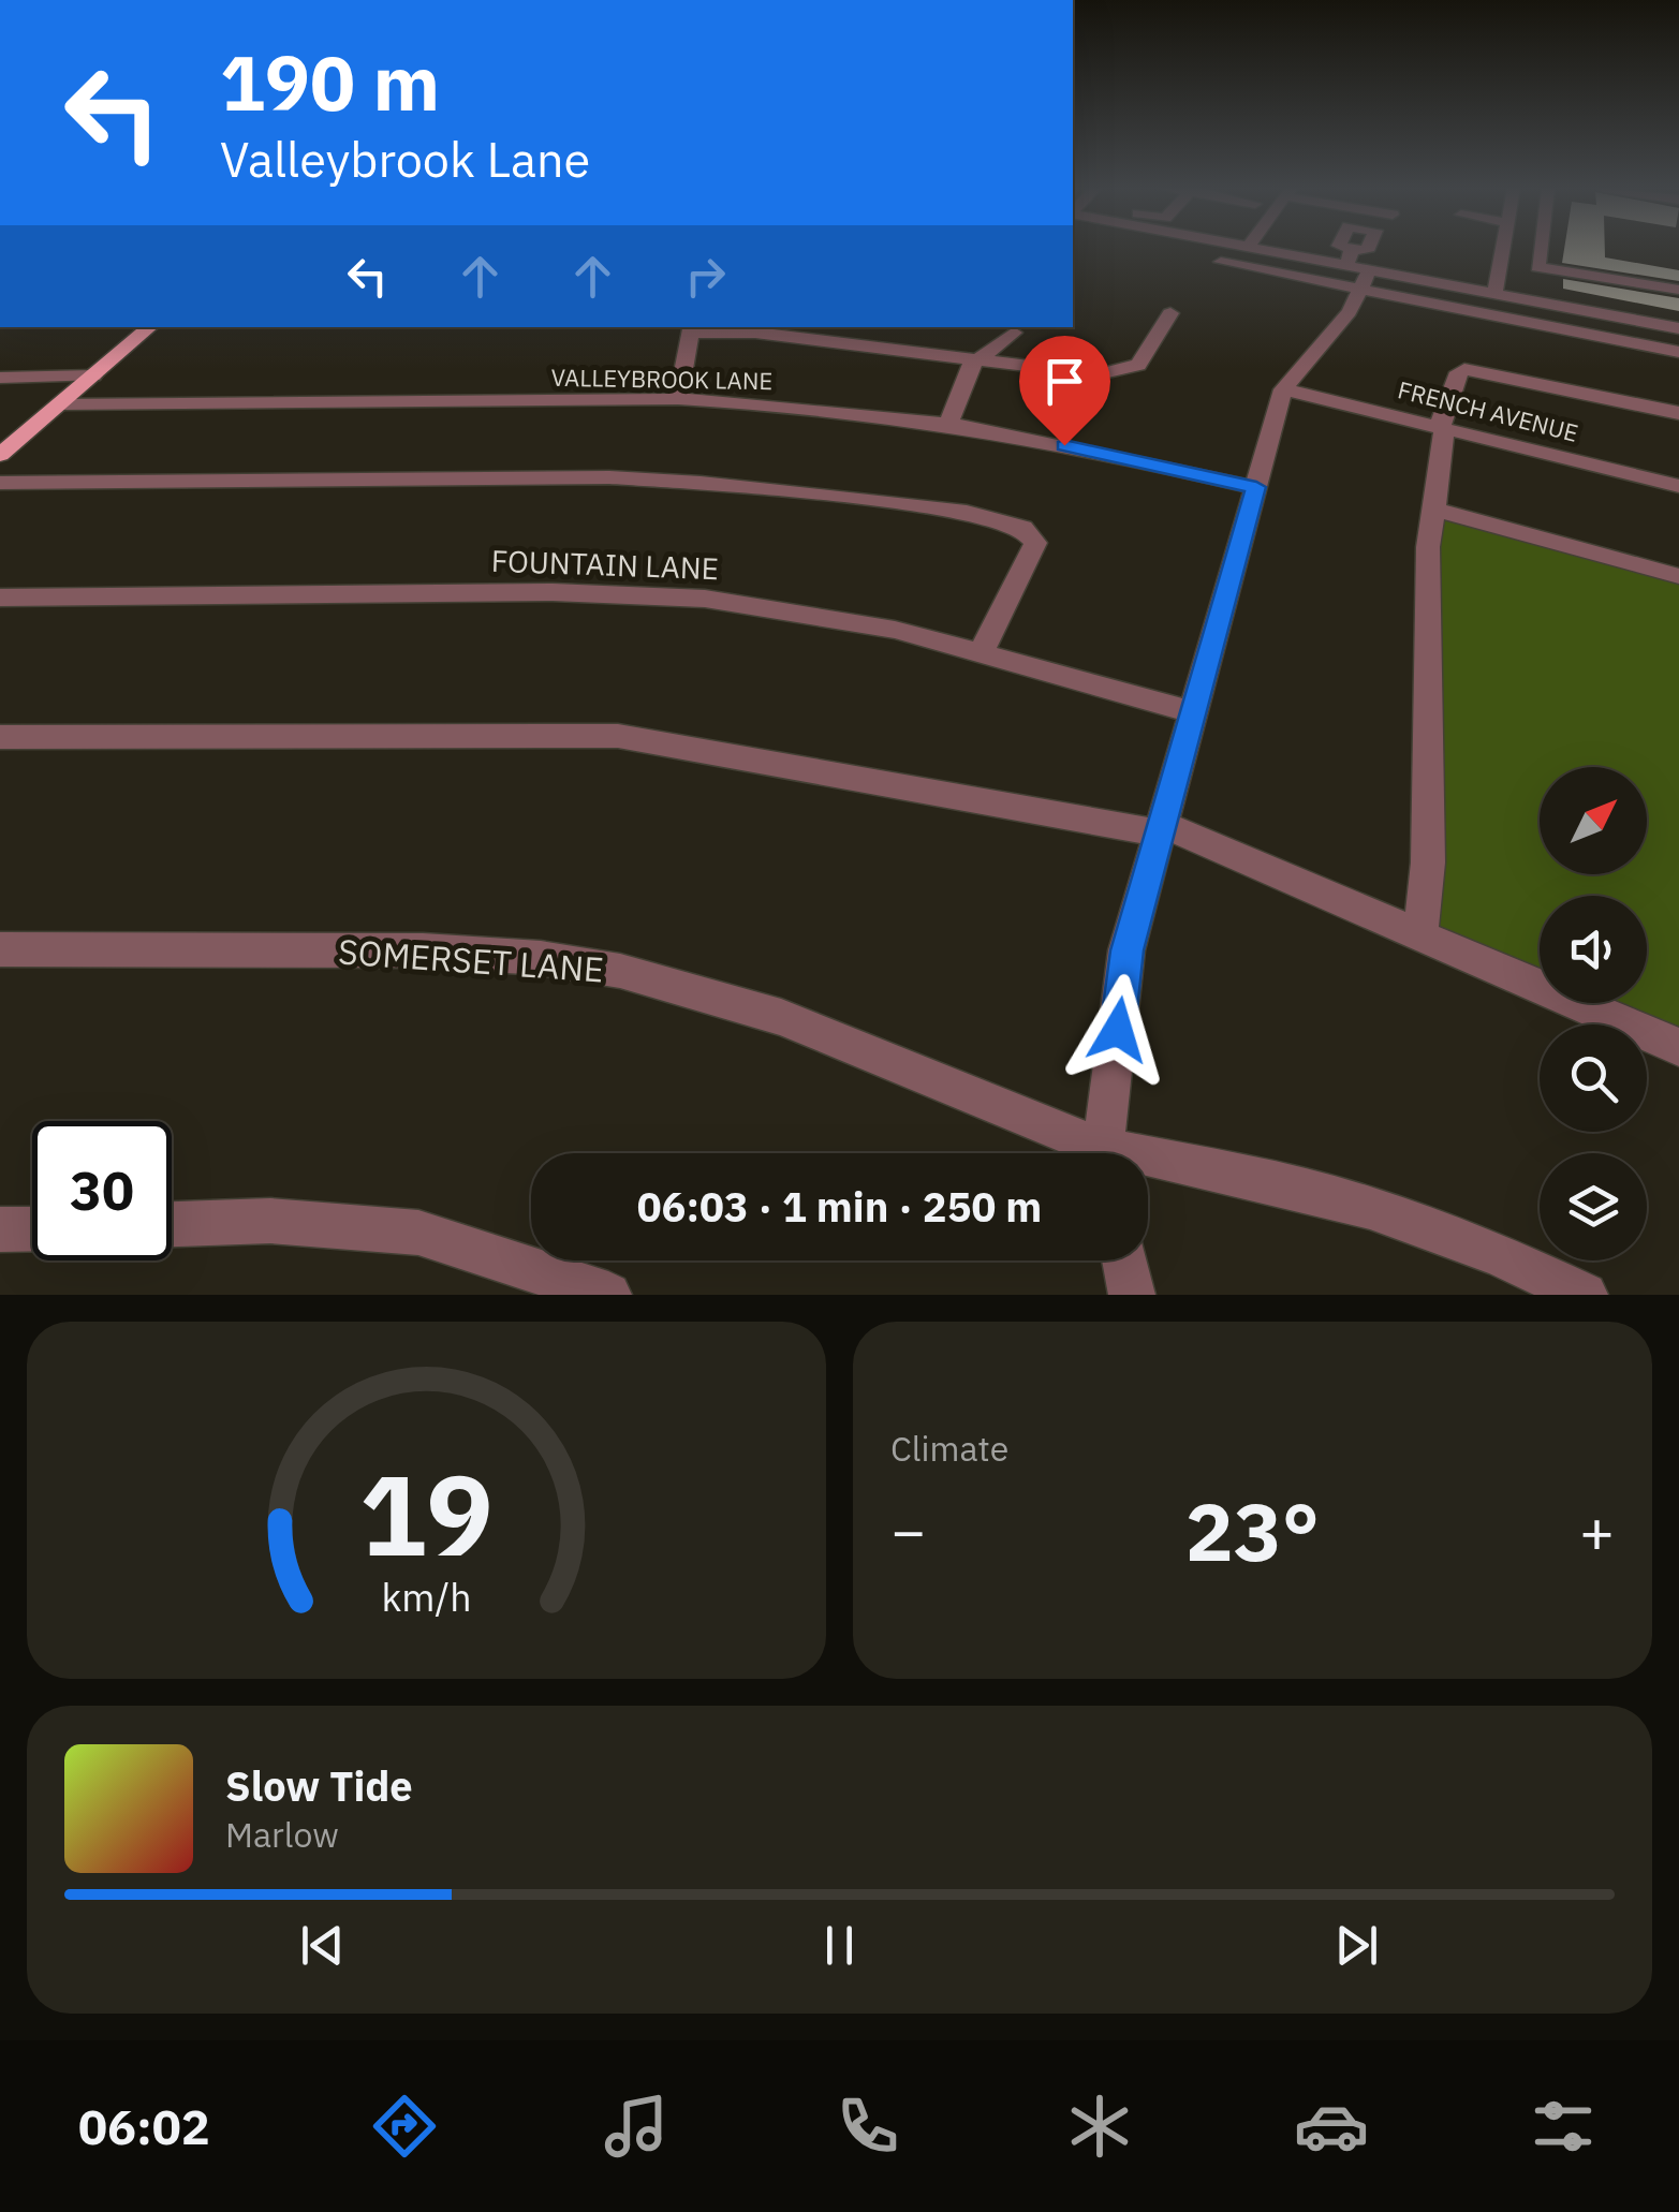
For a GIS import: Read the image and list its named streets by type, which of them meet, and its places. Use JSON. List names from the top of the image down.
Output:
{
  "streets": {
    "street": [
      "VALLEYBROOK LANE",
      "FRENCH AVENUE",
      "FOUNTAIN LANE",
      "SOMERSET LANE"
    ]
  },
  "north": "top right",
  "page": {
    "turn": ["190 m", "Valleybrook Lane"],
    "limit": "30",
    "trip": "06:03 · 1 min · 250 m",
    "tile": "Climate",
    "heat": ["−", "23°", "+"],
    "song": ["Slow Tide", "Marlow"],
    "tabs": "06:02",
    "gauge": ["19", "km/h"]
  }
}
